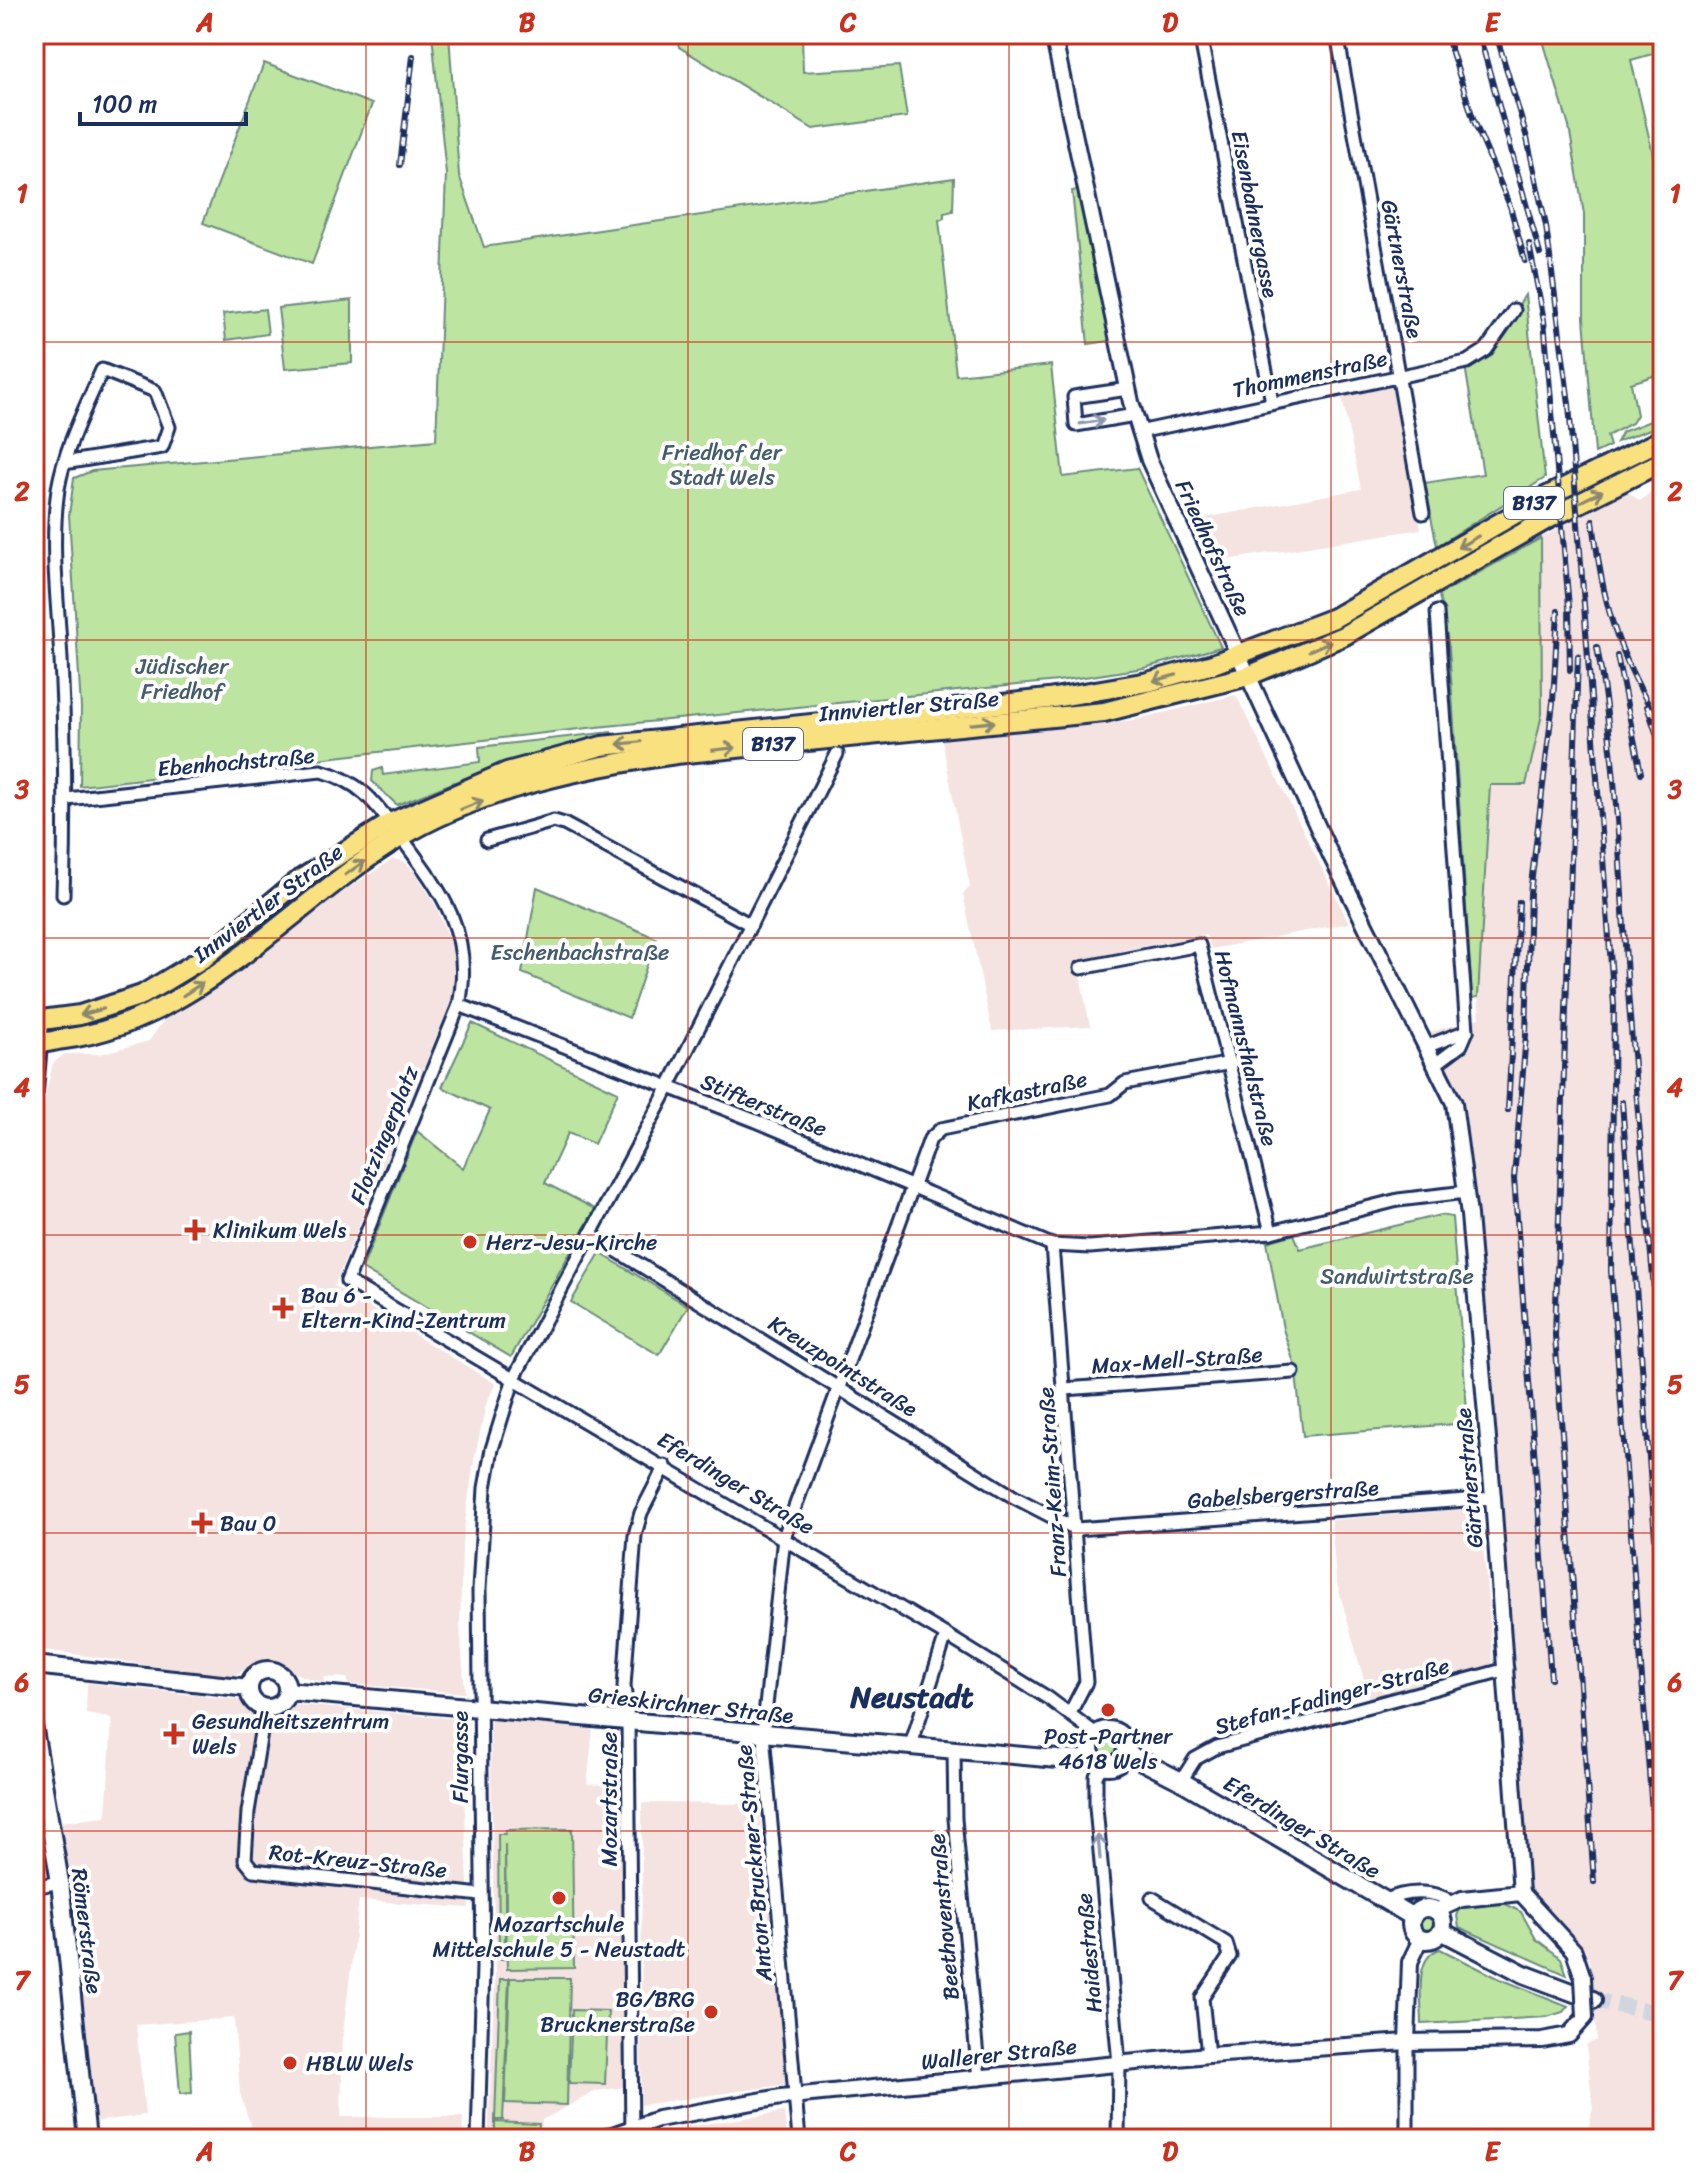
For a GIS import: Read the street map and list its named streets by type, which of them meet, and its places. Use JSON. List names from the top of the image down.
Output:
{
  "streets": {
    "main road": [
      "B137",
      "Innviertler Straße",
      "Eferdinger Straße",
      "Grieskirchner Straße",
      "Römerstraße"
    ],
    "street": [
      "Eisenbahnergasse",
      "Gärtnerstraße",
      "Thommenstraße",
      "Friedhofstraße",
      "Ebenhochstraße",
      "Hofmannsthalstraße",
      "Kafkastraße",
      "Stifterstraße",
      "Flotzingerplatz",
      "Max-Mell-Straße",
      "Kreuzpointstraße",
      "Franz-Keim-Straße",
      "Gabelsbergerstraße",
      "Stefan-Fadinger-Straße",
      "Flurgasse",
      "Mozartstraße",
      "Rot-Kreuz-Straße",
      "Anton-Bruckner-Straße",
      "Beethovenstraße",
      "Haidestraße",
      "Wallerer Straße"
    ]
  },
  "crossings": [
    ["Eisenbahnergasse", "Thommenstraße"],
    ["Gärtnerstraße", "Thommenstraße"],
    ["Gärtnerstraße", "Friedhofstraße"],
    ["Gärtnerstraße", "Gabelsbergerstraße"],
    ["Gärtnerstraße", "Stefan-Fadinger-Straße"],
    ["Gärtnerstraße", "Wallerer Straße"],
    ["Thommenstraße", "Friedhofstraße"],
    ["Friedhofstraße", "Innviertler Straße"],
    ["Innviertler Straße", "Ebenhochstraße"],
    ["Ebenhochstraße", "Stifterstraße"],
    ["Ebenhochstraße", "Flotzingerplatz"],
    ["Hofmannsthalstraße", "Kafkastraße"],
    ["Kafkastraße", "Stifterstraße"],
    ["Kafkastraße", "Kreuzpointstraße"],
    ["Kafkastraße", "Anton-Bruckner-Straße"],
    ["Stifterstraße", "Flotzingerplatz"],
    ["Stifterstraße", "Franz-Keim-Straße"],
    ["Flotzingerplatz", "Eferdinger Straße"],
    ["Max-Mell-Straße", "Franz-Keim-Straße"],
    ["Kreuzpointstraße", "Franz-Keim-Straße"],
    ["Kreuzpointstraße", "Gabelsbergerstraße"],
    ["Kreuzpointstraße", "Anton-Bruckner-Straße"],
    ["Franz-Keim-Straße", "Eferdinger Straße"],
    ["Franz-Keim-Straße", "Gabelsbergerstraße"],
    ["Eferdinger Straße", "Stefan-Fadinger-Straße"],
    ["Eferdinger Straße", "Grieskirchner Straße"],
    ["Eferdinger Straße", "Flurgasse"],
    ["Eferdinger Straße", "Mozartstraße"],
    ["Eferdinger Straße", "Anton-Bruckner-Straße"],
    ["Eferdinger Straße", "Haidestraße"],
    ["Grieskirchner Straße", "Flurgasse"],
    ["Grieskirchner Straße", "Mozartstraße"],
    ["Grieskirchner Straße", "Rot-Kreuz-Straße"],
    ["Grieskirchner Straße", "Anton-Bruckner-Straße"],
    ["Grieskirchner Straße", "Beethovenstraße"],
    ["Grieskirchner Straße", "Haidestraße"],
    ["Flurgasse", "Rot-Kreuz-Straße"],
    ["Mozartstraße", "Wallerer Straße"],
    ["Anton-Bruckner-Straße", "Wallerer Straße"],
    ["Beethovenstraße", "Wallerer Straße"],
    ["Haidestraße", "Wallerer Straße"]
  ],
  "one_way": ["Haidestraße"],
  "districts": ["Neustadt"],
  "parks": [
    "Friedhof der Stadt Wels",
    "Jüdischer Friedhof",
    "Eschenbachstraße",
    "Sandwirtstraße"
  ],
  "places": {
    "health": [
      "Klinikum Wels",
      "Bau 6 - Eltern-Kind-Zentrum",
      "Bau 0",
      "Gesundheitszentrum Wels"
    ],
    "other": [
      "Herz-Jesu-Kirche",
      "Post-Partner 4618 Wels",
      "Mozartschule Mittelschule 5 - Neustadt",
      "BG/BRG Brucknerstraße",
      "HBLW Wels"
    ]
  },
  "scale_bar": "100 m",
  "grid": {
    "columns": [
      "A",
      "B",
      "C",
      "D",
      "E"
    ],
    "rows": [
      "1",
      "2",
      "3",
      "4",
      "5",
      "6",
      "7"
    ]
  }
}
